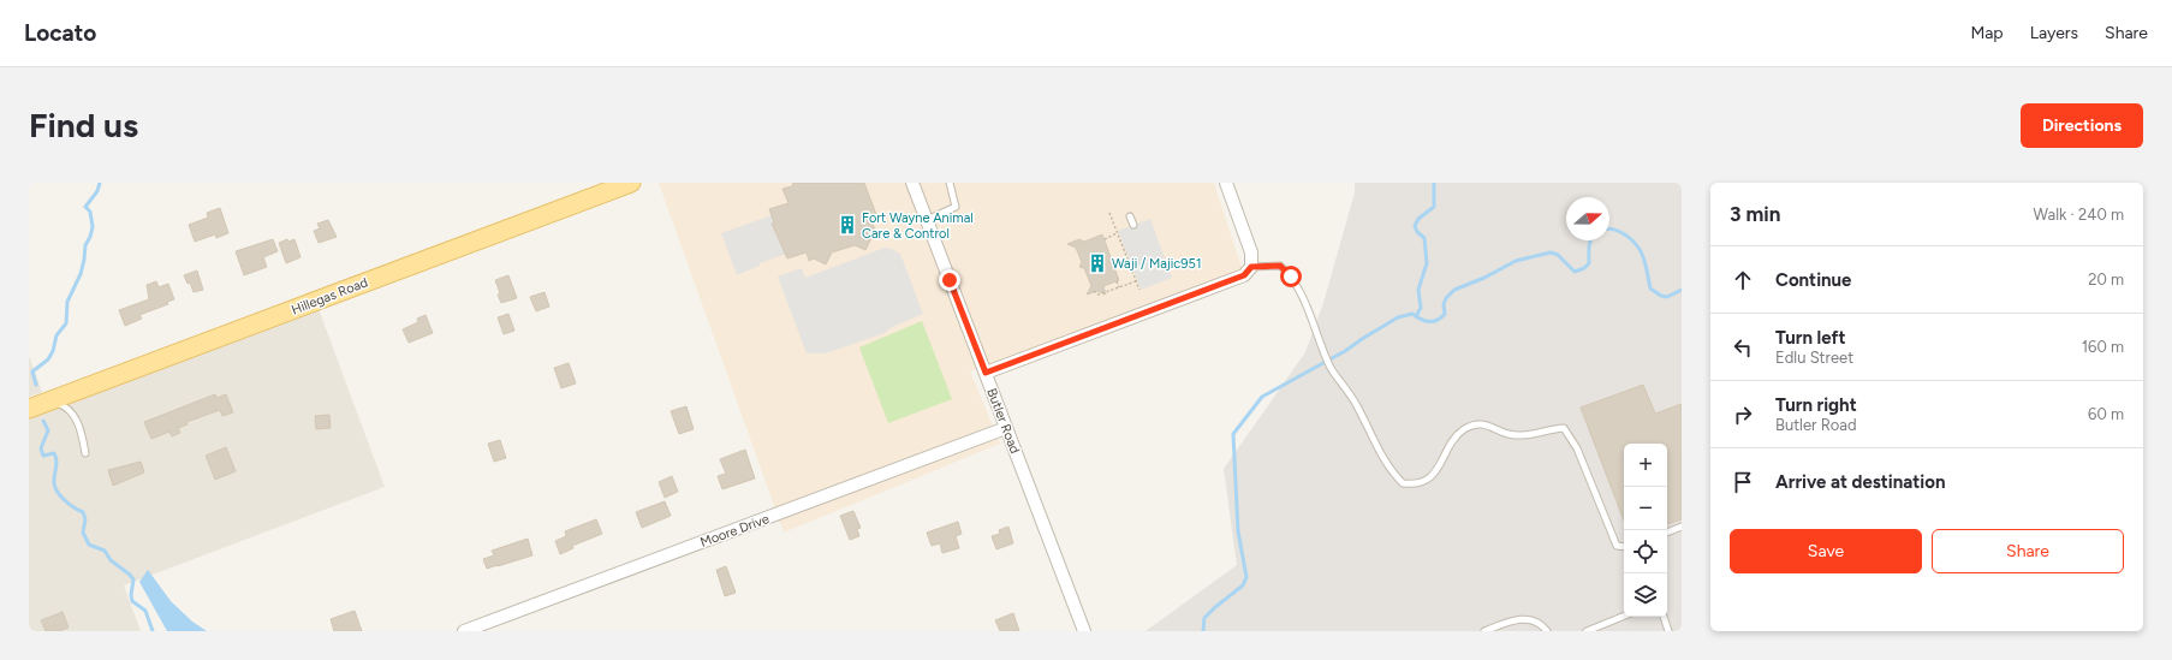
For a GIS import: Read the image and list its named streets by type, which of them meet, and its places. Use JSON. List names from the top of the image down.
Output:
{
  "streets": {
    "main road": ["Hillegas Road"],
    "street": ["Butler Road", "Moore Drive"]
  },
  "crossings": [
    ["Butler Road", "Moore Drive"]
  ],
  "places": {
    "building": ["Fort Wayne Animal Care & Control", "Waji / Majic951"]
  },
  "north": "right",
  "page": {
    "header": "Locato",
    "nav": ["Map", "Layers", "Share"],
    "buttons": [
      "Directions",
      ["Save", "Share"]
    ],
    "title": "Find us",
    "heading": ["3 min", "Walk · 240 m"],
    "list": [
      ["Continue", "20 m"],
      ["Turn left", "Edlu Street", "160 m"],
      ["Turn right", "Butler Road", "60 m"],
      "Arrive at destination"
    ],
    "map_buttons": ["+", "−"]
  }
}
